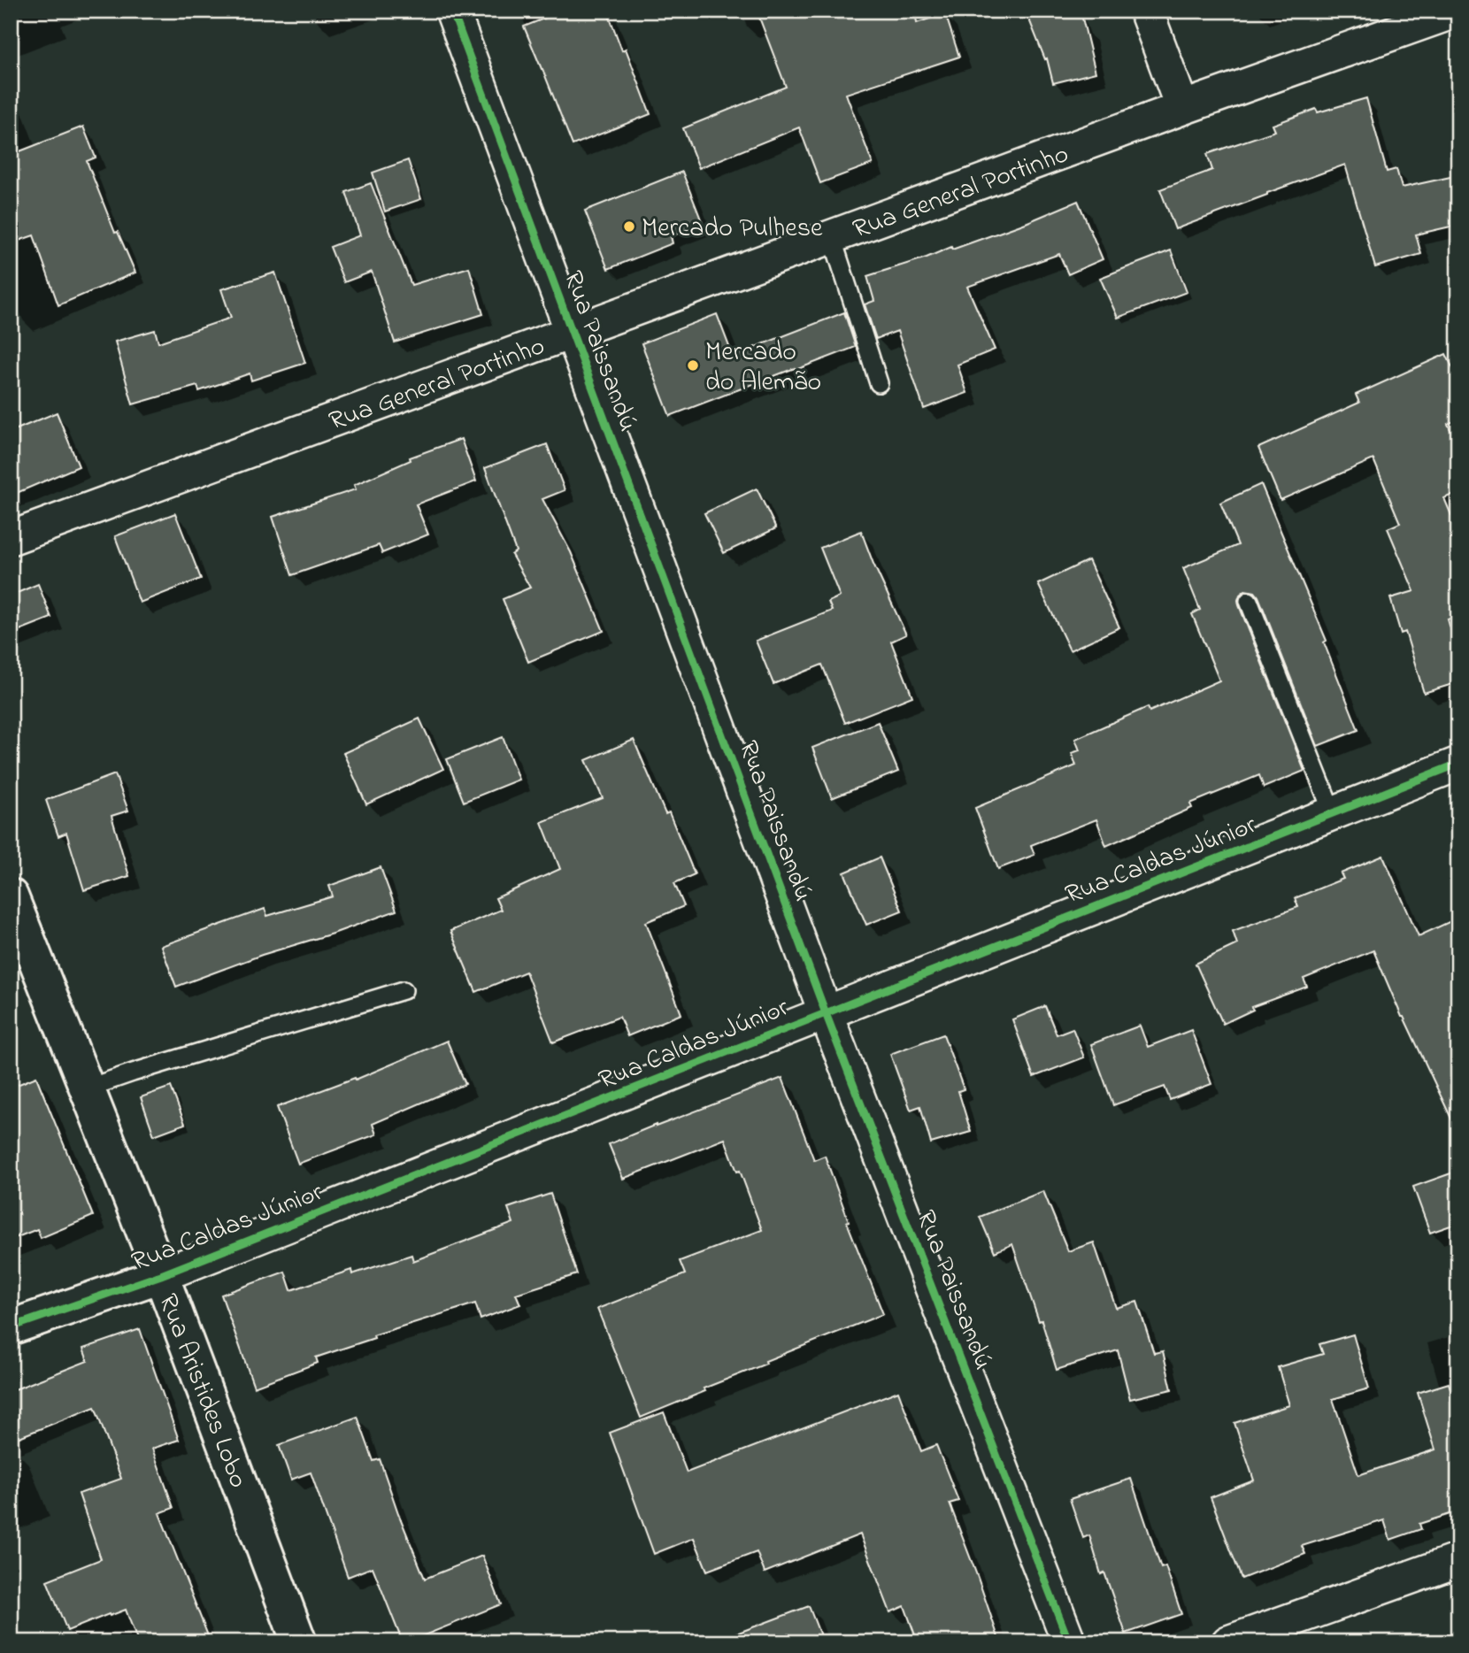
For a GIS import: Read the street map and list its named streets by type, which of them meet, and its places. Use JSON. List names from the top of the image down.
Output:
{
  "streets": {
    "street": [
      "Rua General Portinho",
      "Rua Paissandú",
      "Rua Caldas Júnior",
      "Rua Aristides Lobo"
    ]
  },
  "crossings": [
    ["Rua General Portinho", "Rua Paissandú"],
    ["Rua Paissandú", "Rua Caldas Júnior"],
    ["Rua Caldas Júnior", "Rua Aristides Lobo"]
  ],
  "places": ["Mercado Pulhese", "Mercado do Alemão"]
}
